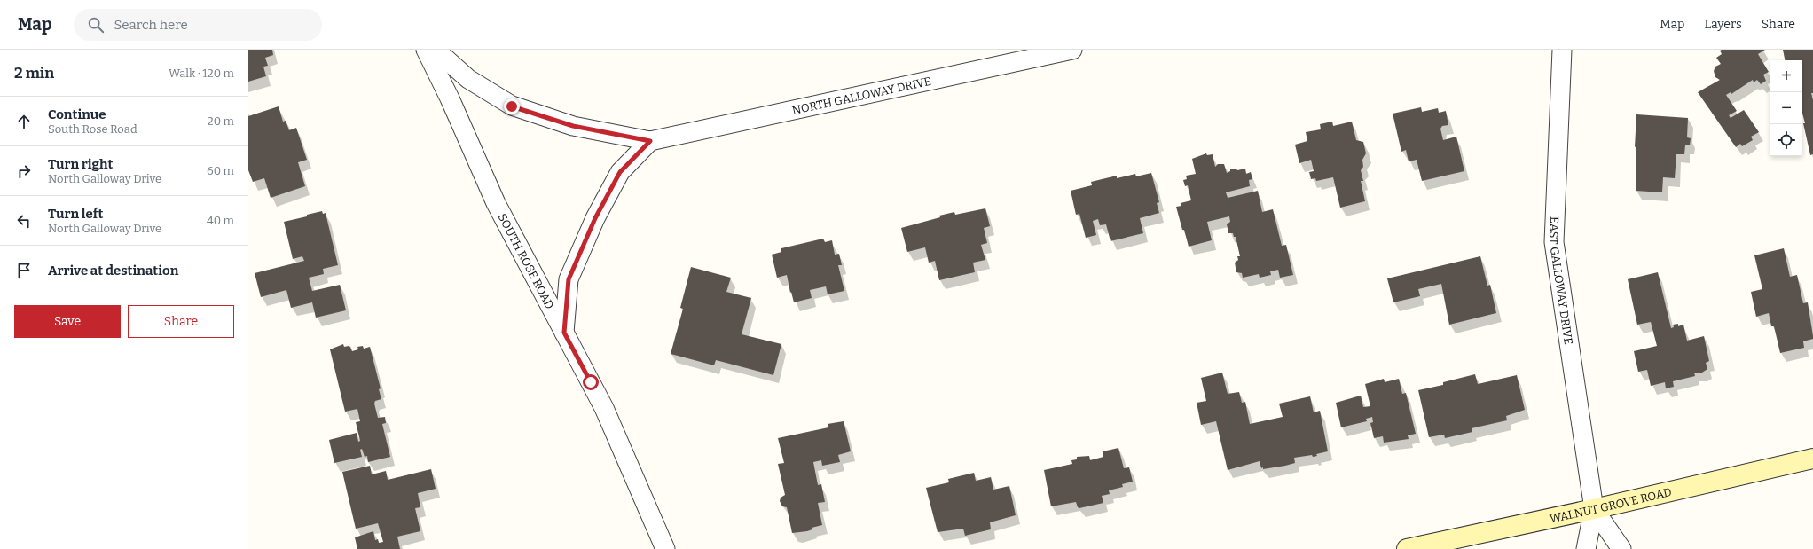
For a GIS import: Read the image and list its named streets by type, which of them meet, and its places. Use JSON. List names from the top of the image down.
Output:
{
  "streets": {
    "main road": ["WALNUT GROVE ROAD"],
    "street": ["NORTH GALLOWAY DRIVE", "SOUTH ROSE ROAD", "EAST GALLOWAY DRIVE"]
  },
  "crossings": [
    ["EAST GALLOWAY DRIVE", "WALNUT GROVE ROAD"]
  ],
  "page": {
    "header": "Map",
    "search": "Search here",
    "nav": ["Map", "Layers", "Share"],
    "heading": ["2 min", "Walk · 120 m"],
    "map_buttons": ["+", "−"],
    "list": [
      ["Continue", "South Rose Road", "20 m"],
      ["Turn right", "North Galloway Drive", "60 m"],
      ["Turn left", "North Galloway Drive", "40 m"],
      "Arrive at destination"
    ],
    "buttons": ["Save", "Share"]
  }
}
